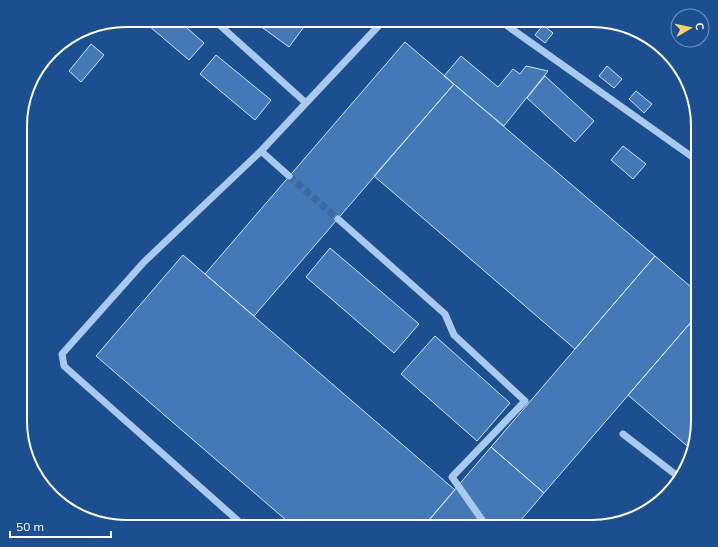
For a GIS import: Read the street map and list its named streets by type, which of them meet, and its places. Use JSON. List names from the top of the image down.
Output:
{
  "scale_bar": "50 m",
  "north": "right"
}
